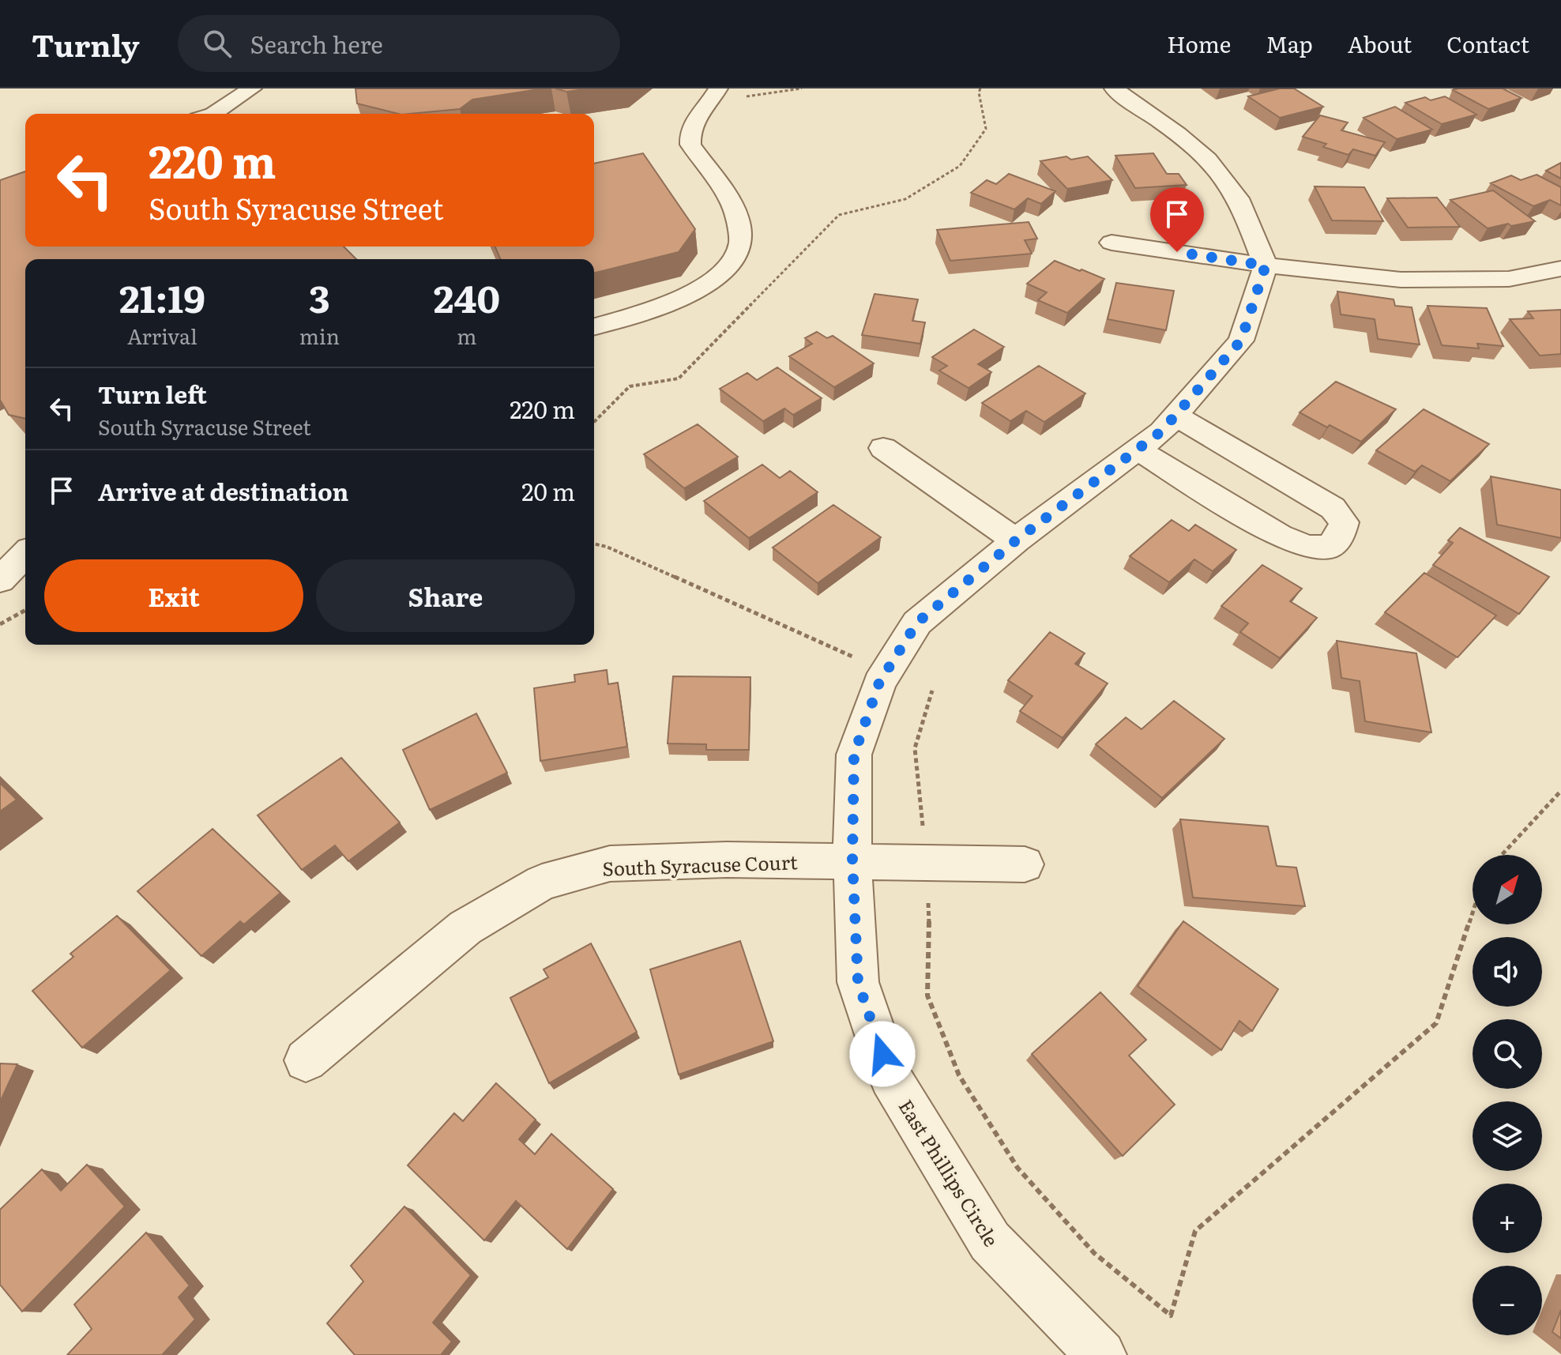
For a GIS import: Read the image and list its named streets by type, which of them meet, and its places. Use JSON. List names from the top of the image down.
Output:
{
  "streets": {
    "street": ["South Syracuse Court", "East Phillips Circle"]
  },
  "crossings": [
    ["South Syracuse Court", "East Phillips Circle"]
  ],
  "north": "top right",
  "page": {
    "header": "Turnly",
    "search": "Search here",
    "nav": [
      "Home",
      "Map",
      "About",
      "Contact"
    ],
    "turn": ["220 m", "South Syracuse Street"],
    "eta": [
      "21:19",
      "Arrival",
      "3",
      "min",
      "240",
      "m"
    ],
    "list": [
      {
        "name": "Turn left",
        "note": "South Syracuse Street",
        "value": "220 m"
      },
      {
        "name": "Arrive at destination",
        "value": "20 m"
      }
    ],
    "buttons": ["Exit", "Share"],
    "map_buttons": ["+", "−"]
  }
}
